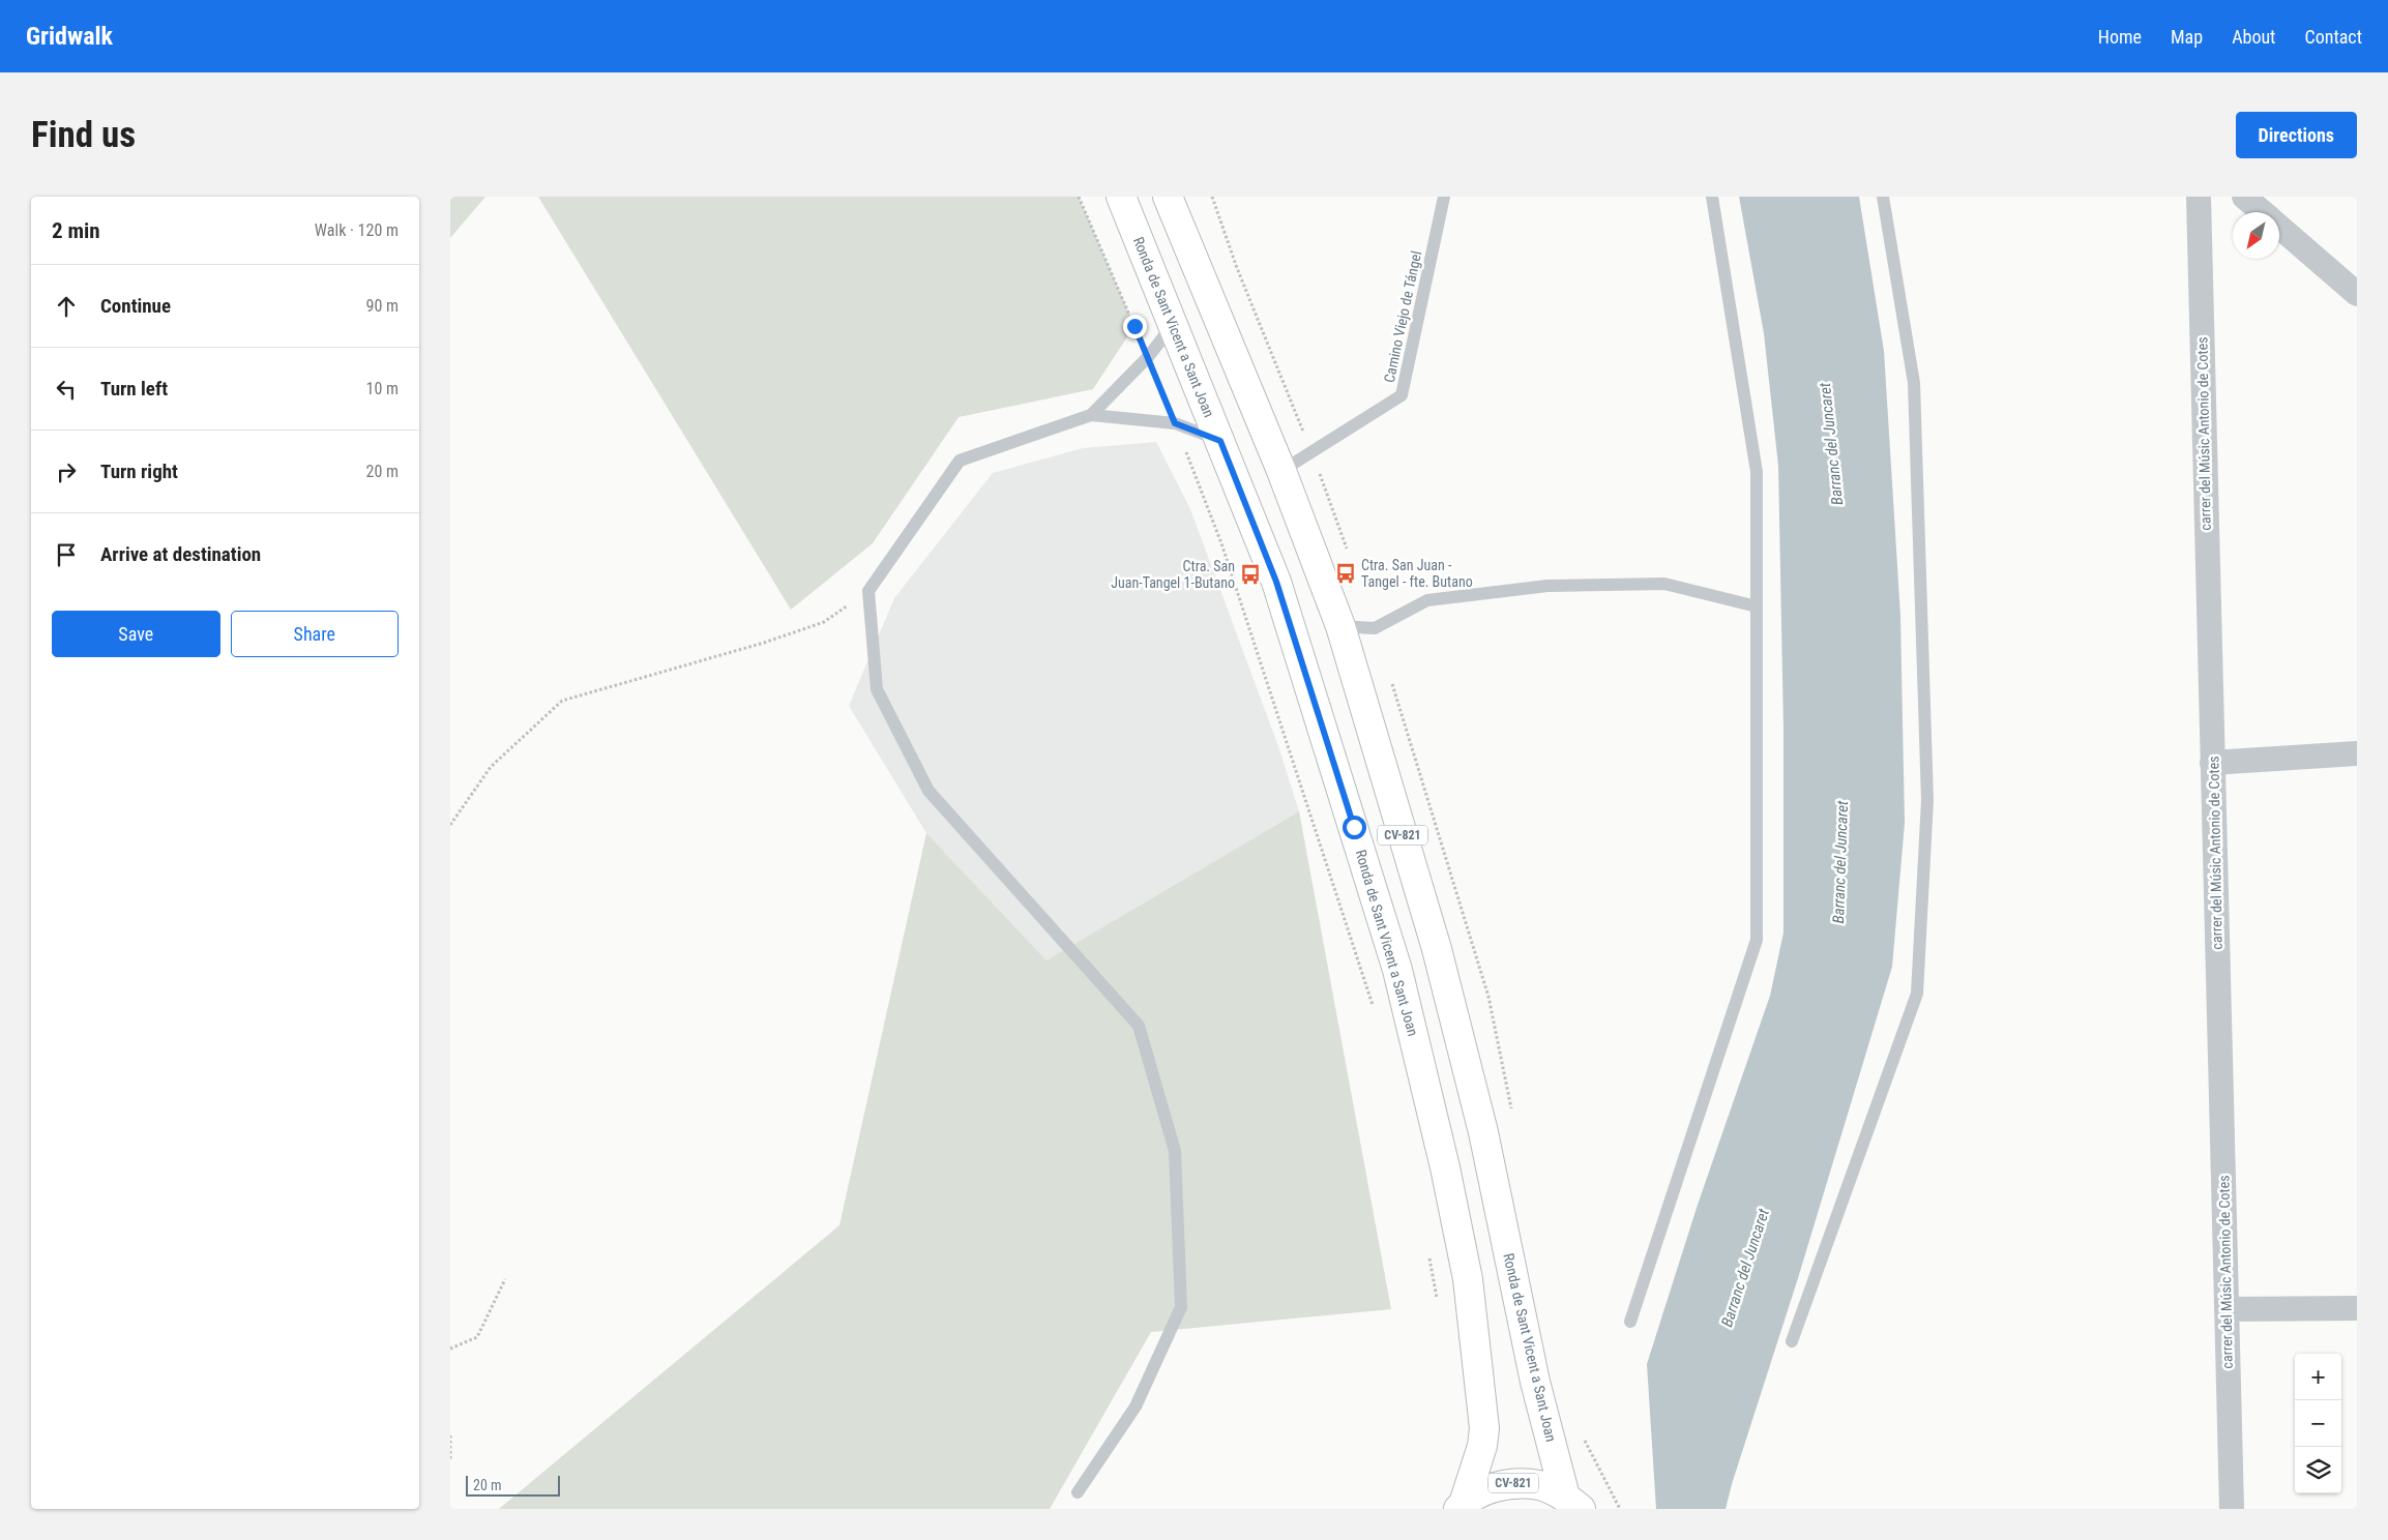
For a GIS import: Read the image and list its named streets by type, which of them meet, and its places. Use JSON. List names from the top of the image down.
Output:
{
  "streets": {
    "main road": ["Ronda de Sant Vicent a Sant Joan", "CV-821"],
    "street": ["carrer del Músic Antonio de Cotes"],
    "lane": ["Camino Viejo de Tángel"]
  },
  "crossings": [
    ["Camino Viejo de Tángel", "Ronda de Sant Vicent a Sant Joan"]
  ],
  "water": ["Barranc del Juncaret"],
  "places": {
    "bus stop": ["Ctra. San Juan - Tangel - fte. Butano", "Ctra. San Juan-Tangel 1-Butano"]
  },
  "scale_bar": "20 m",
  "north": "bottom left",
  "page": {
    "header": "Gridwalk",
    "nav": [
      "Home",
      "Map",
      "About",
      "Contact"
    ],
    "buttons": [
      "Directions",
      ["Save", "Share"]
    ],
    "title": "Find us",
    "heading": ["2 min", "Walk · 120 m"],
    "list": [
      ["Continue", "90 m"],
      ["Turn left", "10 m"],
      ["Turn right", "20 m"],
      "Arrive at destination"
    ],
    "map_buttons": ["+", "−"],
    "scale": "20 m"
  }
}
